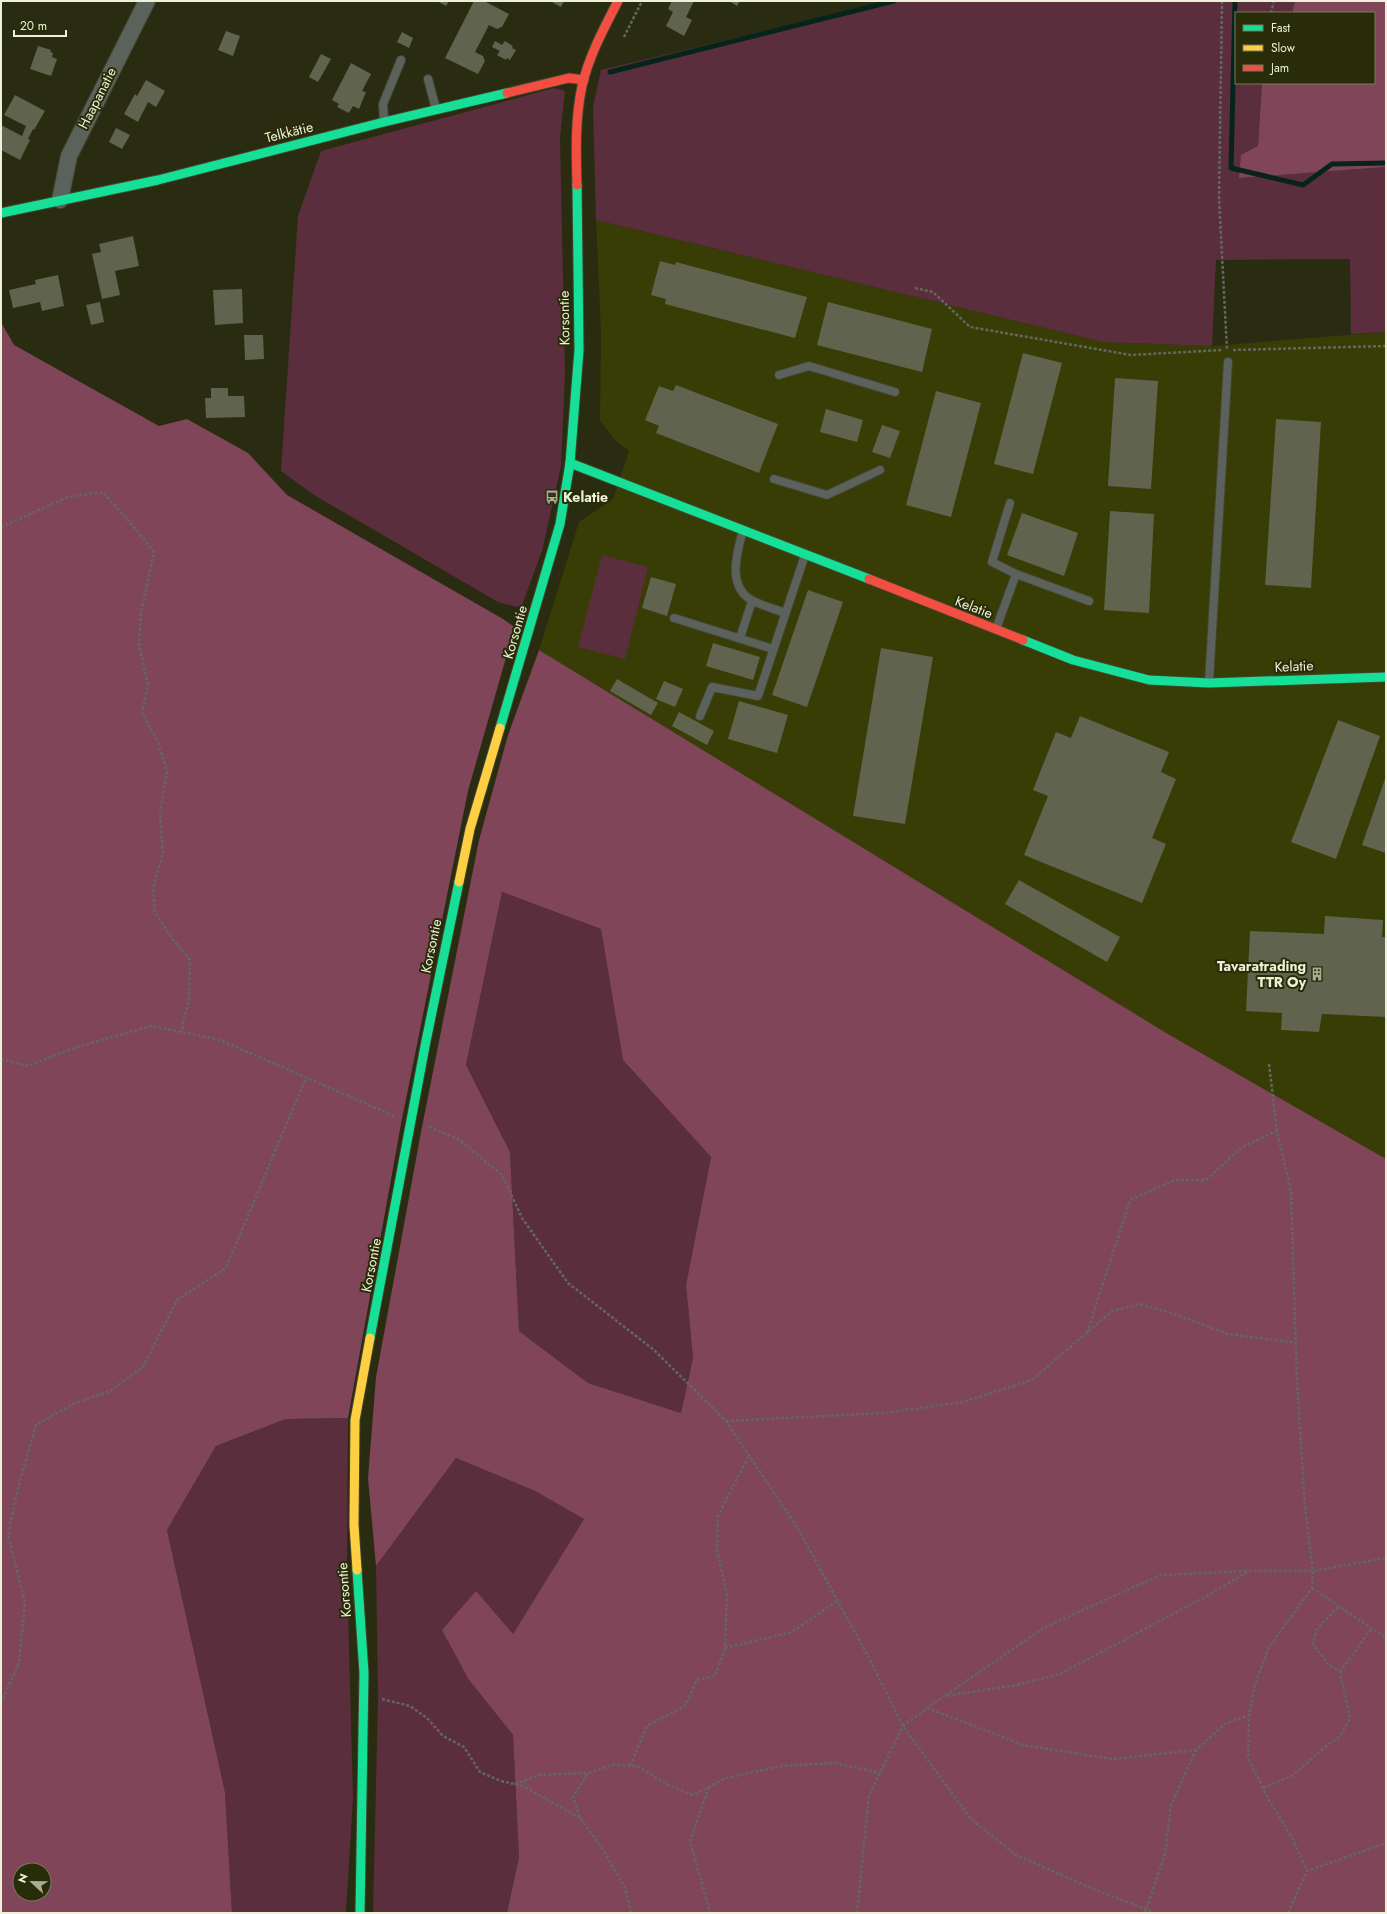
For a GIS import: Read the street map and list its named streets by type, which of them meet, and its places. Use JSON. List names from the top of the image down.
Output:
{
  "streets": {
    "main road": ["Telkkätie", "Korsontie", "Kelatie"],
    "street": ["Haapanatie"]
  },
  "crossings": [
    ["Haapanatie", "Telkkätie"],
    ["Telkkätie", "Korsontie"],
    ["Korsontie", "Kelatie"]
  ],
  "places": {
    "bus stop": ["Kelatie"],
    "building": ["Tavaratrading TTR Oy"]
  },
  "legend": ["Fast", "Slow", "Jam"],
  "scale_bar": "20 m",
  "north": "left"
}
